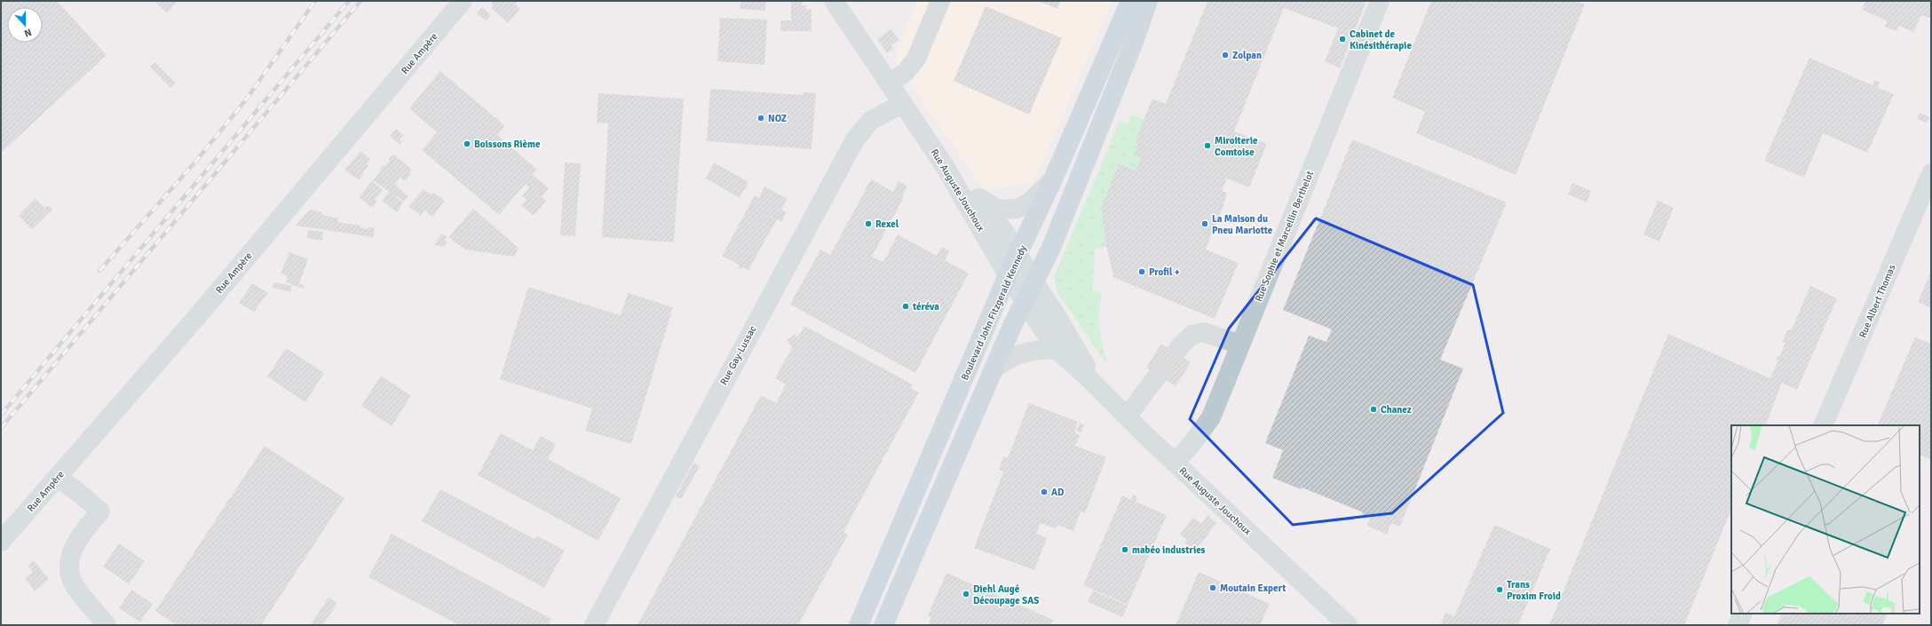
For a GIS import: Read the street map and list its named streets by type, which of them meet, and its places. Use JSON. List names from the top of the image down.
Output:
{
  "streets": {
    "main road": ["Boulevard John Fitzgerald Kennedy"],
    "street": [
      "Rue Ampère",
      "Rue Auguste Jouchoux",
      "Rue Sophie et Marcellin Berthelot",
      "Rue Albert Thomas",
      "Rue Gay-Lussac"
    ]
  },
  "crossings": [
    ["Rue Auguste Jouchoux", "Rue Sophie et Marcellin Berthelot"],
    ["Rue Auguste Jouchoux", "Boulevard John Fitzgerald Kennedy"],
    ["Rue Auguste Jouchoux", "Rue Gay-Lussac"]
  ],
  "places": [
    "Cabinet de Kinésithérapie",
    "Zolpan",
    "NOZ",
    "Boissons Rième",
    "Miroiterie Comtoise",
    "Rexel",
    "La Maison du Pneu Mariotte",
    "Profil +",
    "téréva",
    "Chanez",
    "AD",
    "mabéo industries",
    "Moutain Expert",
    "Trans Proxim Froid",
    "Diehl Augé Découpage SAS"
  ],
  "north": "bottom"
}
